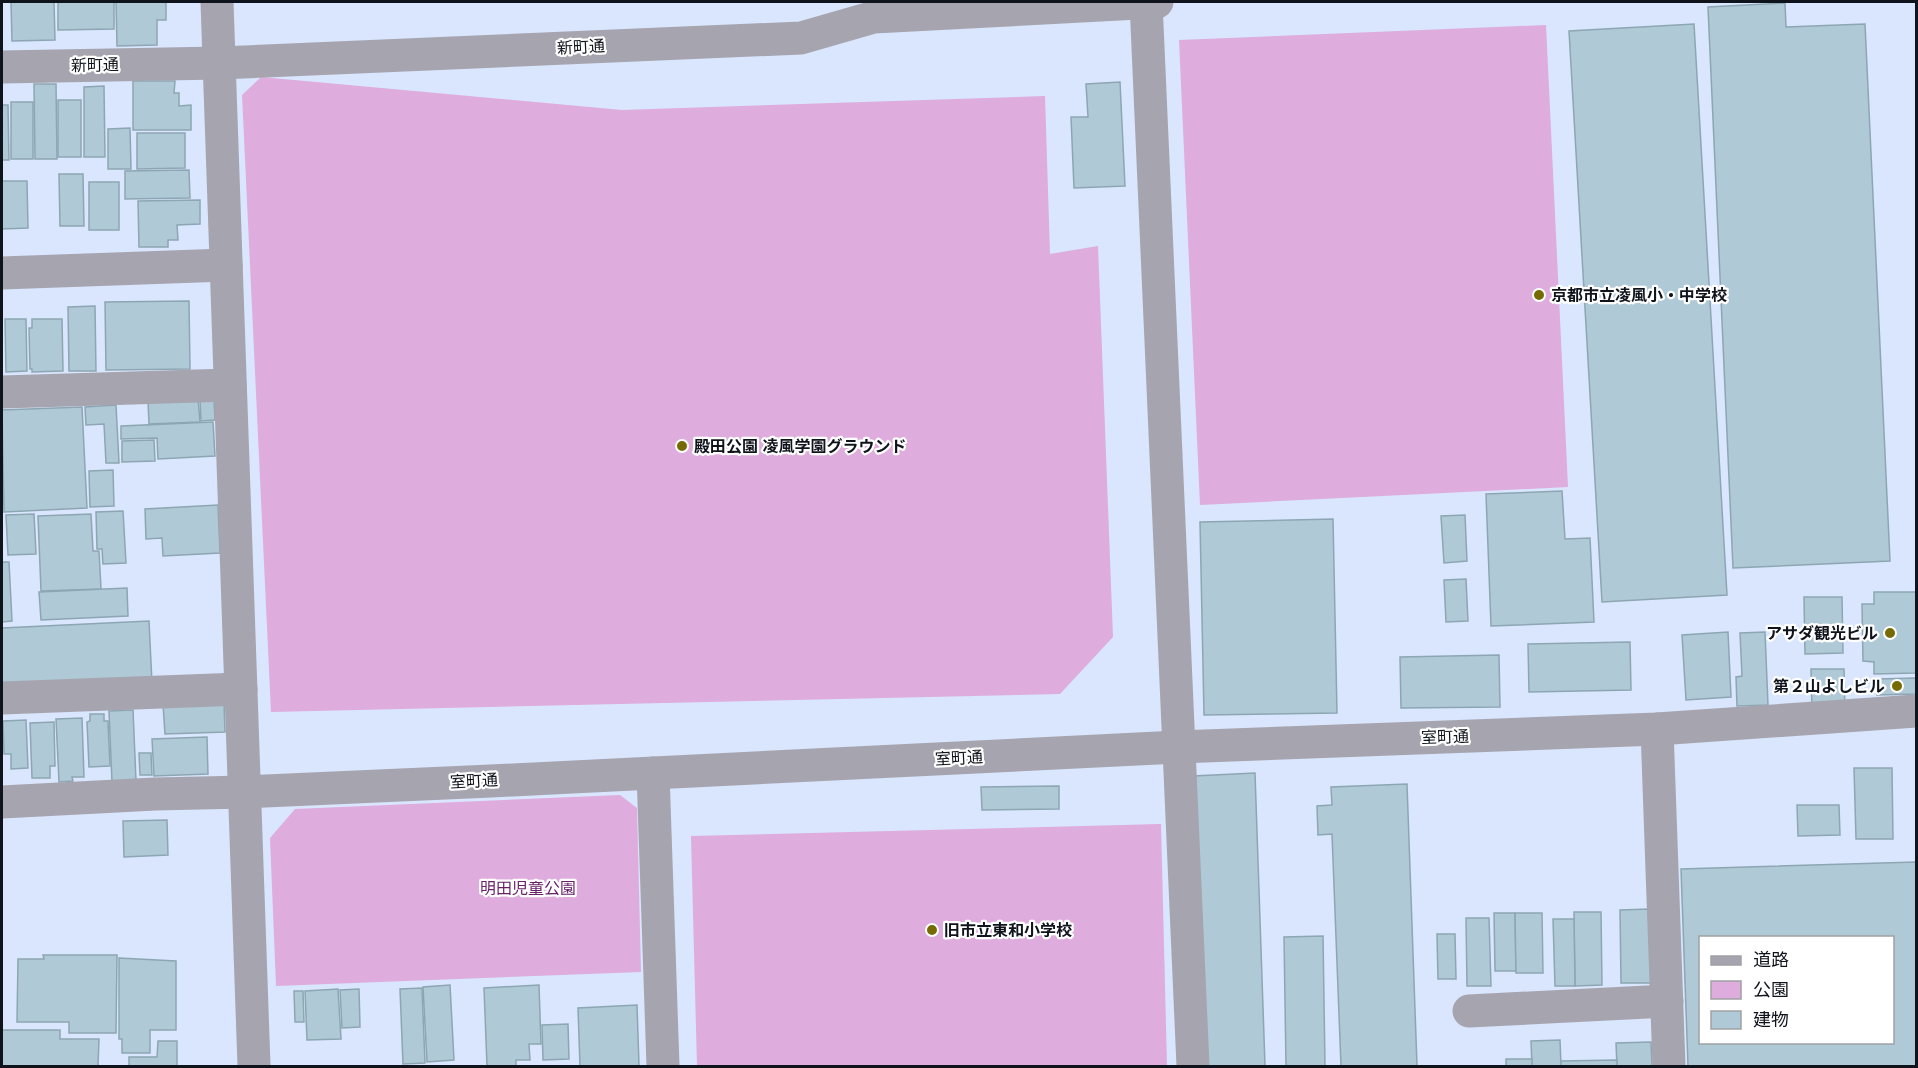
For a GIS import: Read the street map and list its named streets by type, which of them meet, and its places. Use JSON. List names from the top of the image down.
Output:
{
  "streets": {
    "street": ["新町通", "室町通"]
  },
  "parks": ["明田児童公園"],
  "places": [
    "京都市立凌風小・中学校",
    "殿田公園 凌風学園グラウンド",
    "アサダ観光ビル",
    "第２山よしビル",
    "旧市立東和小学校"
  ],
  "legend": ["道路", "公園", "建物"]
}
